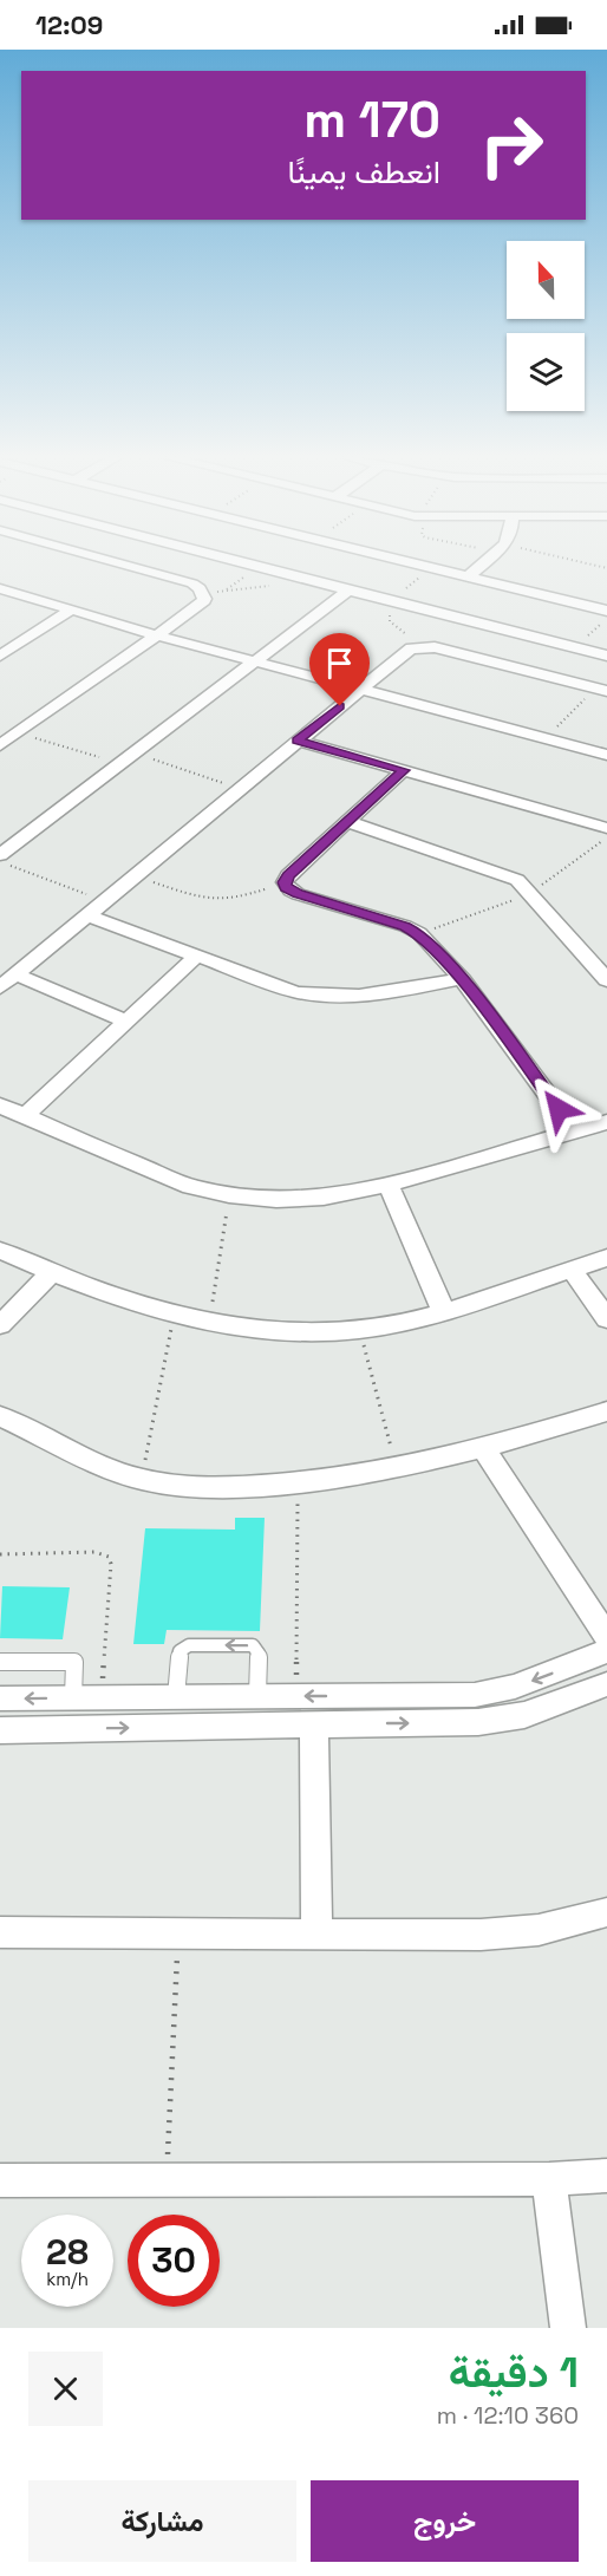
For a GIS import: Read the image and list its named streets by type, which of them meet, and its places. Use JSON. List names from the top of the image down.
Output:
{
  "north": "top",
  "page": {
    "status": "12:09",
    "turn": ["170 m", "انعطف يمينًا"],
    "speed": "28 km/h",
    "limit": "30",
    "heading": ["1 دقيقة", "360 m · 12:10"],
    "buttons": ["خروج", "مشاركة"]
  }
}
